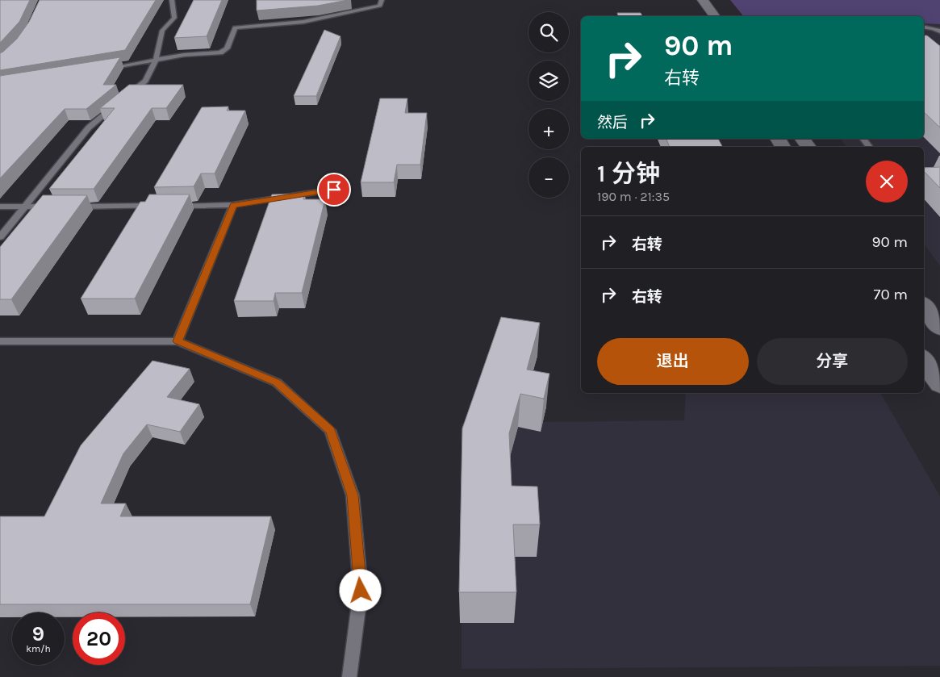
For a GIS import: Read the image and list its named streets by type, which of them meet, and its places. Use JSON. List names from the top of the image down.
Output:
{
  "page": {
    "map_buttons": ["+", "−"],
    "turn": ["90 m", "右转"],
    "then": "然后",
    "heading": ["1 分钟", "190 m · 21:35"],
    "list": [
      {
        "name": "右转",
        "value": "90 m"
      },
      {
        "name": "右转",
        "value": "70 m"
      }
    ],
    "buttons": ["退出", "分享"],
    "speed": "9 km/h",
    "limit": "20"
  }
}
